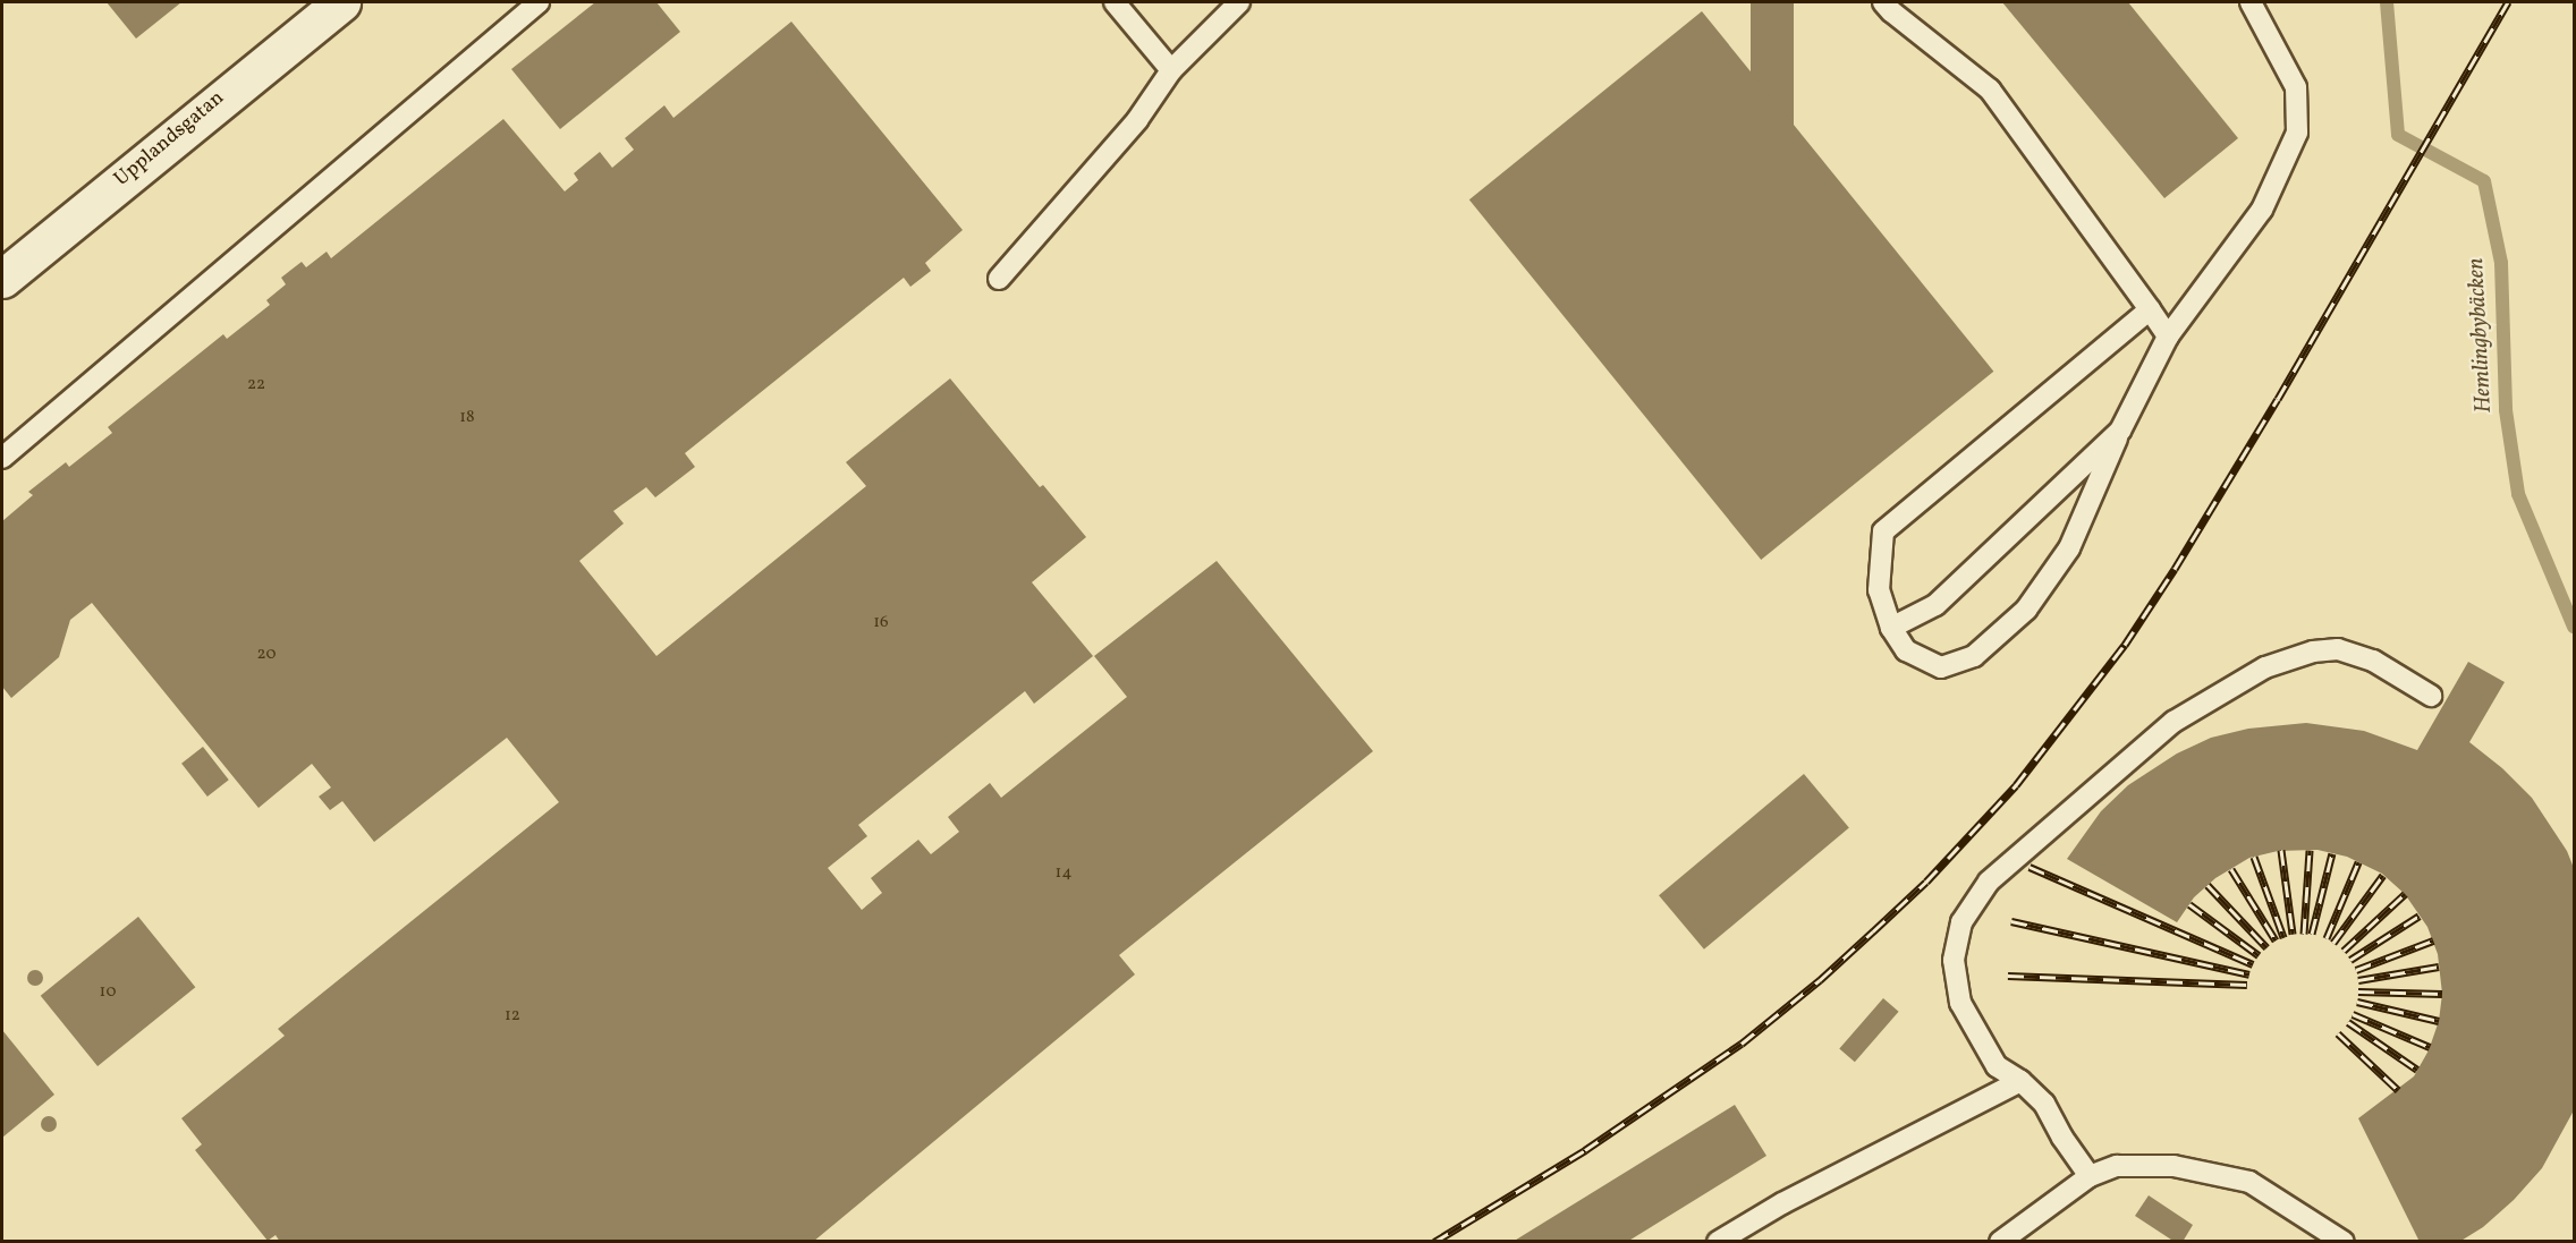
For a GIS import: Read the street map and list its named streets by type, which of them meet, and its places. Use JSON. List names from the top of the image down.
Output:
{
  "streets": {
    "main road": ["Upplandsgatan"]
  },
  "water": ["Hemlingbybäcken"],
  "house_numbers": [
    "22",
    "18",
    "16",
    "20",
    "14",
    "10",
    "12"
  ]
}
